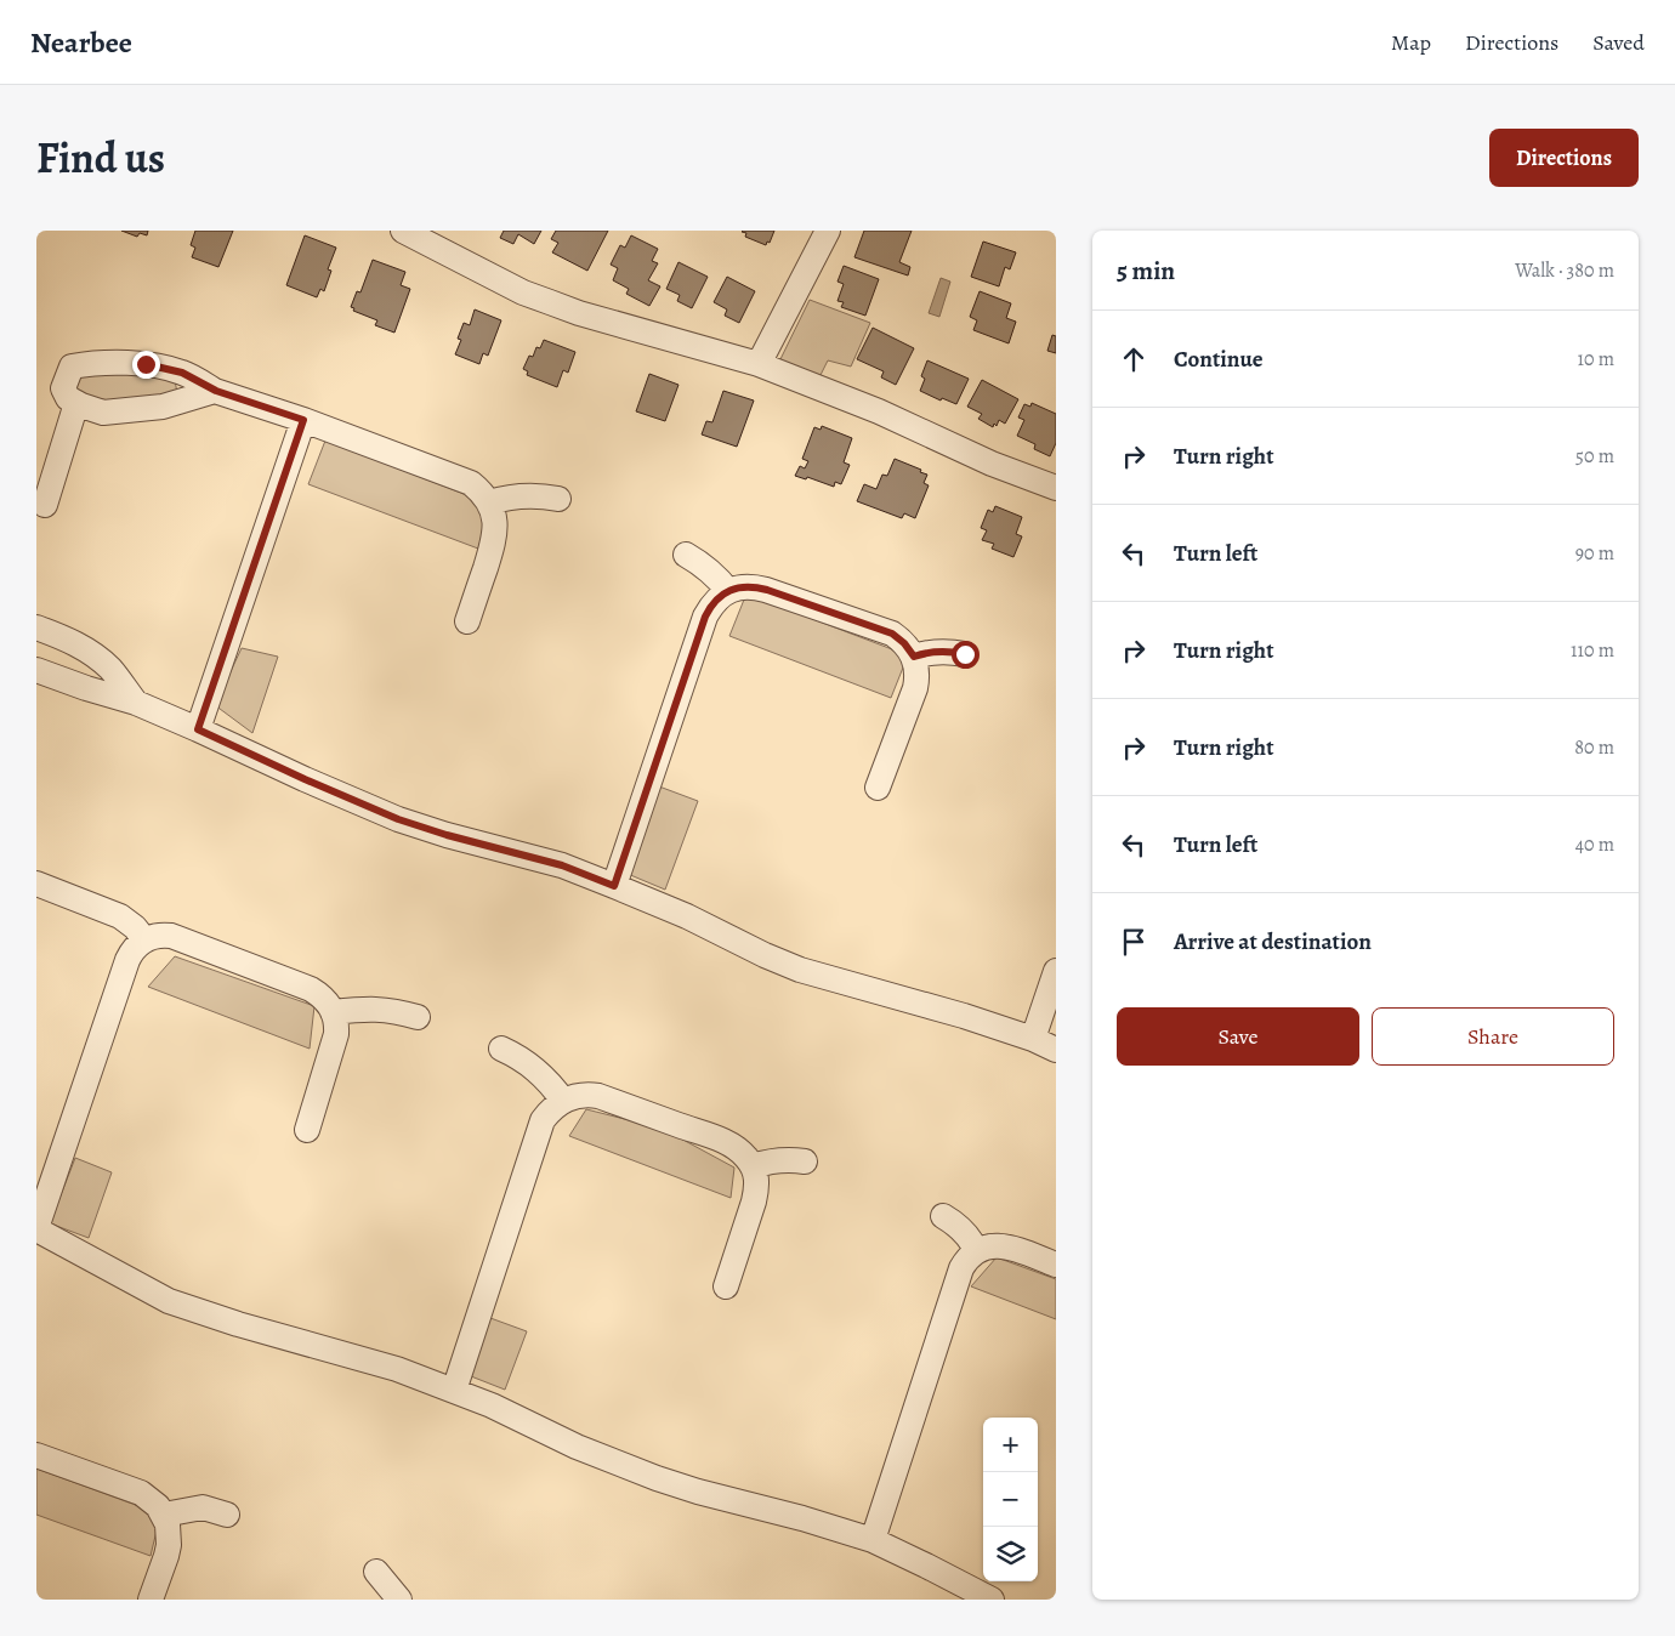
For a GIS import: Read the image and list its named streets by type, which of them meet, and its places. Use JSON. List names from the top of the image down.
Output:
{
  "page": {
    "header": "Nearbee",
    "nav": ["Map", "Directions", "Saved"],
    "title": "Find us",
    "buttons": [
      "Directions",
      ["Save", "Share"]
    ],
    "heading": ["5 min", "Walk · 380 m"],
    "list": [
      ["Continue", "10 m"],
      ["Turn right", "50 m"],
      ["Turn left", "90 m"],
      ["Turn right", "110 m"],
      ["Turn right", "80 m"],
      ["Turn left", "40 m"],
      "Arrive at destination"
    ],
    "map_buttons": ["+", "−"]
  }
}
